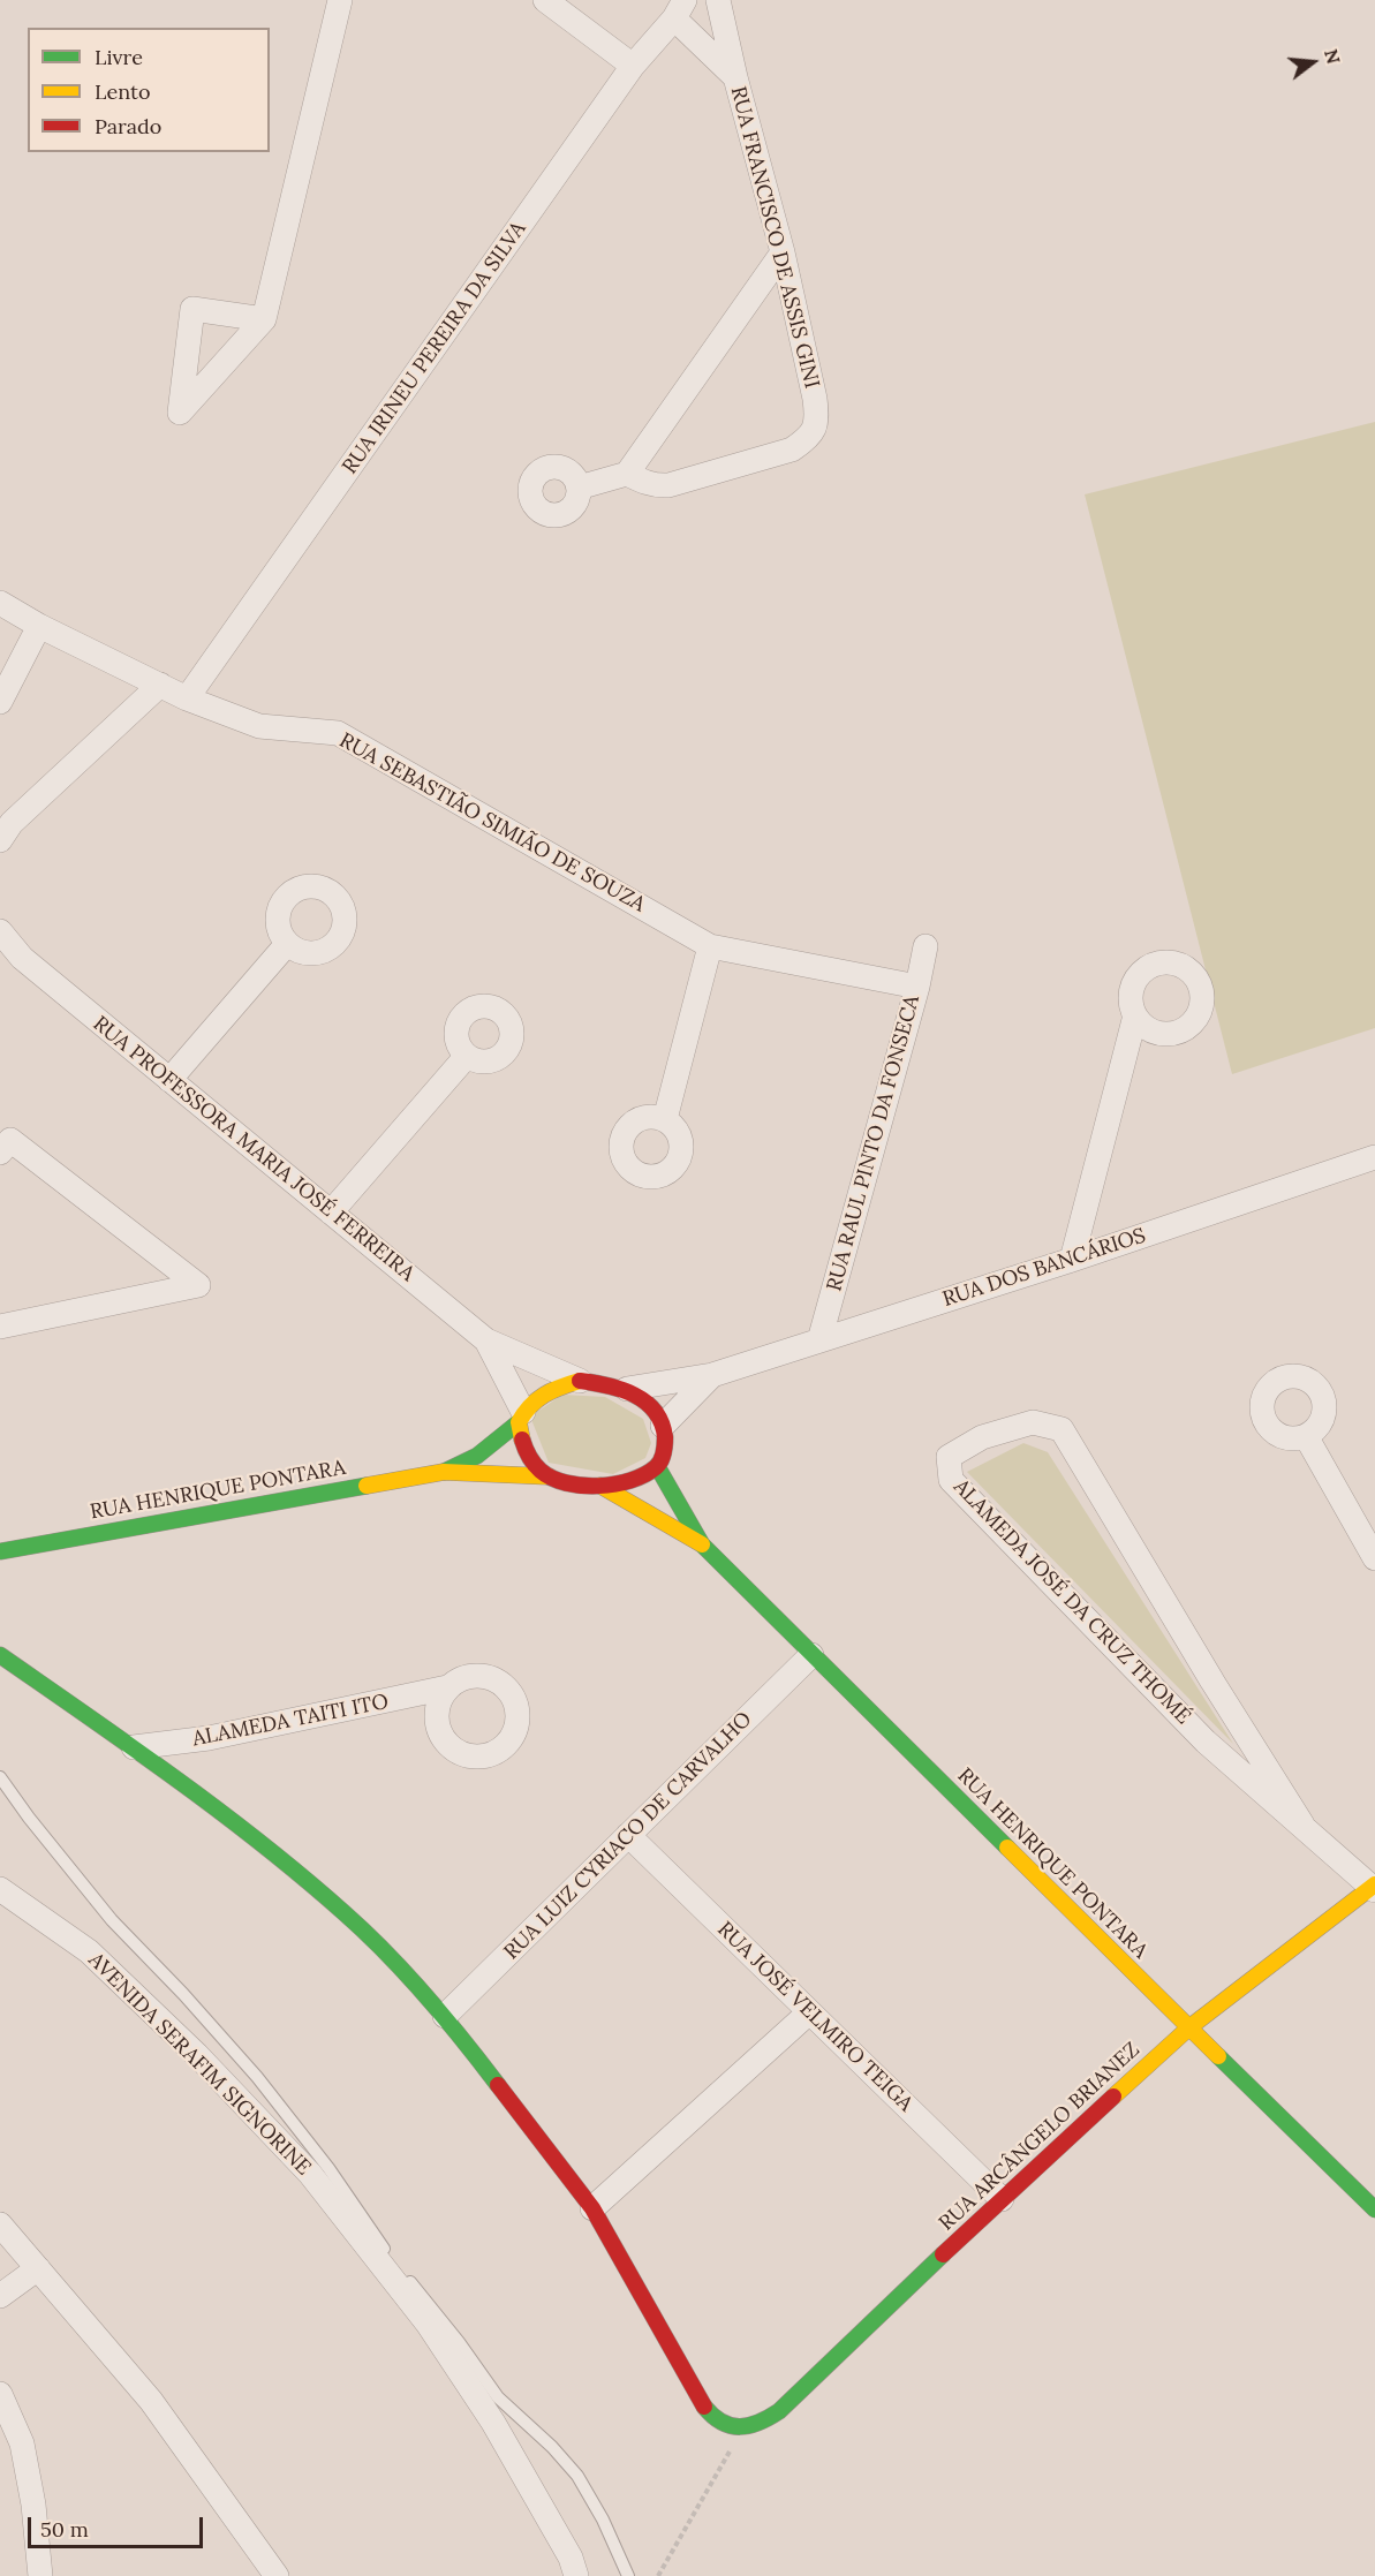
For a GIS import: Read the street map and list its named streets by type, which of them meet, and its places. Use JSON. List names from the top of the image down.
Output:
{
  "streets": {
    "street": [
      "RUA FRANCISCO DE ASSIS GINI",
      "RUA IRINEU PEREIRA DA SILVA",
      "RUA SEBASTIÃO SIMIÃO DE SOUZA",
      "RUA RAUL PINTO DA FONSECA",
      "RUA PROFESSORA MARIA JOSÉ FERREIRA",
      "RUA DOS BANCÁRIOS",
      "RUA HENRIQUE PONTARA",
      "ALAMEDA JOSÉ DA CRUZ THOMÉ",
      "ALAMEDA TAITI ITO",
      "RUA LUIZ CYRIACO DE CARVALHO",
      "RUA JOSÉ VELMIRO TEIGA",
      "AVENIDA SERAFIM SIGNORINE",
      "RUA ARCÂNGELO BRIANEZ"
    ]
  },
  "crossings": [
    ["RUA FRANCISCO DE ASSIS GINI", "RUA IRINEU PEREIRA DA SILVA"],
    ["RUA IRINEU PEREIRA DA SILVA", "RUA SEBASTIÃO SIMIÃO DE SOUZA"],
    ["RUA SEBASTIÃO SIMIÃO DE SOUZA", "RUA RAUL PINTO DA FONSECA"],
    ["RUA RAUL PINTO DA FONSECA", "RUA DOS BANCÁRIOS"],
    ["RUA PROFESSORA MARIA JOSÉ FERREIRA", "RUA DOS BANCÁRIOS"],
    ["RUA PROFESSORA MARIA JOSÉ FERREIRA", "RUA HENRIQUE PONTARA"],
    ["RUA DOS BANCÁRIOS", "RUA HENRIQUE PONTARA"],
    ["RUA HENRIQUE PONTARA", "RUA LUIZ CYRIACO DE CARVALHO"],
    ["RUA HENRIQUE PONTARA", "RUA ARCÂNGELO BRIANEZ"],
    ["ALAMEDA JOSÉ DA CRUZ THOMÉ", "RUA ARCÂNGELO BRIANEZ"],
    ["RUA LUIZ CYRIACO DE CARVALHO", "RUA JOSÉ VELMIRO TEIGA"],
    ["RUA JOSÉ VELMIRO TEIGA", "RUA ARCÂNGELO BRIANEZ"]
  ],
  "legend": ["Livre", "Lento", "Parado"],
  "scale_bar": "50 m",
  "north": "right"
}
